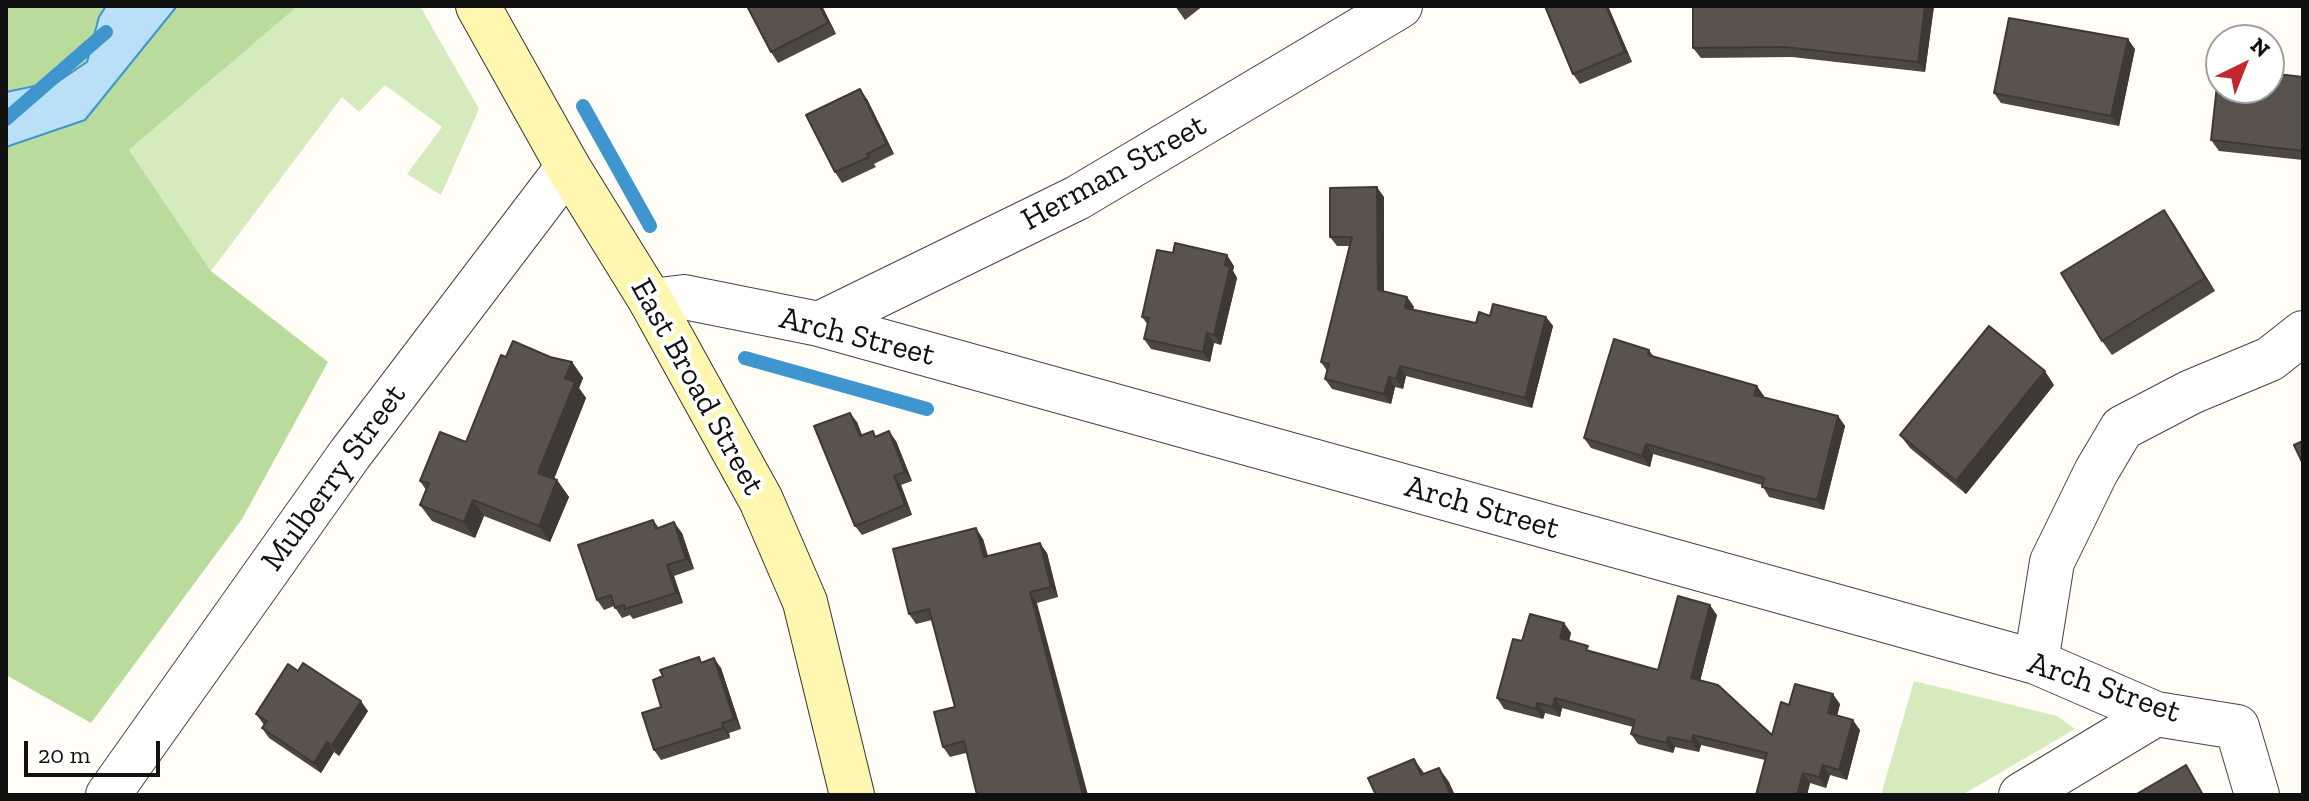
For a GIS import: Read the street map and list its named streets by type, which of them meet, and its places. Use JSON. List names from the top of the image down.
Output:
{
  "streets": {
    "street": [
      "Herman Street",
      "Arch Street",
      "East Broad Street",
      "Mulberry Street"
    ]
  },
  "crossings": [
    ["Herman Street", "Arch Street"],
    ["Arch Street", "East Broad Street"],
    ["East Broad Street", "Mulberry Street"]
  ],
  "scale_bar": "20 m",
  "north": "top right"
}
